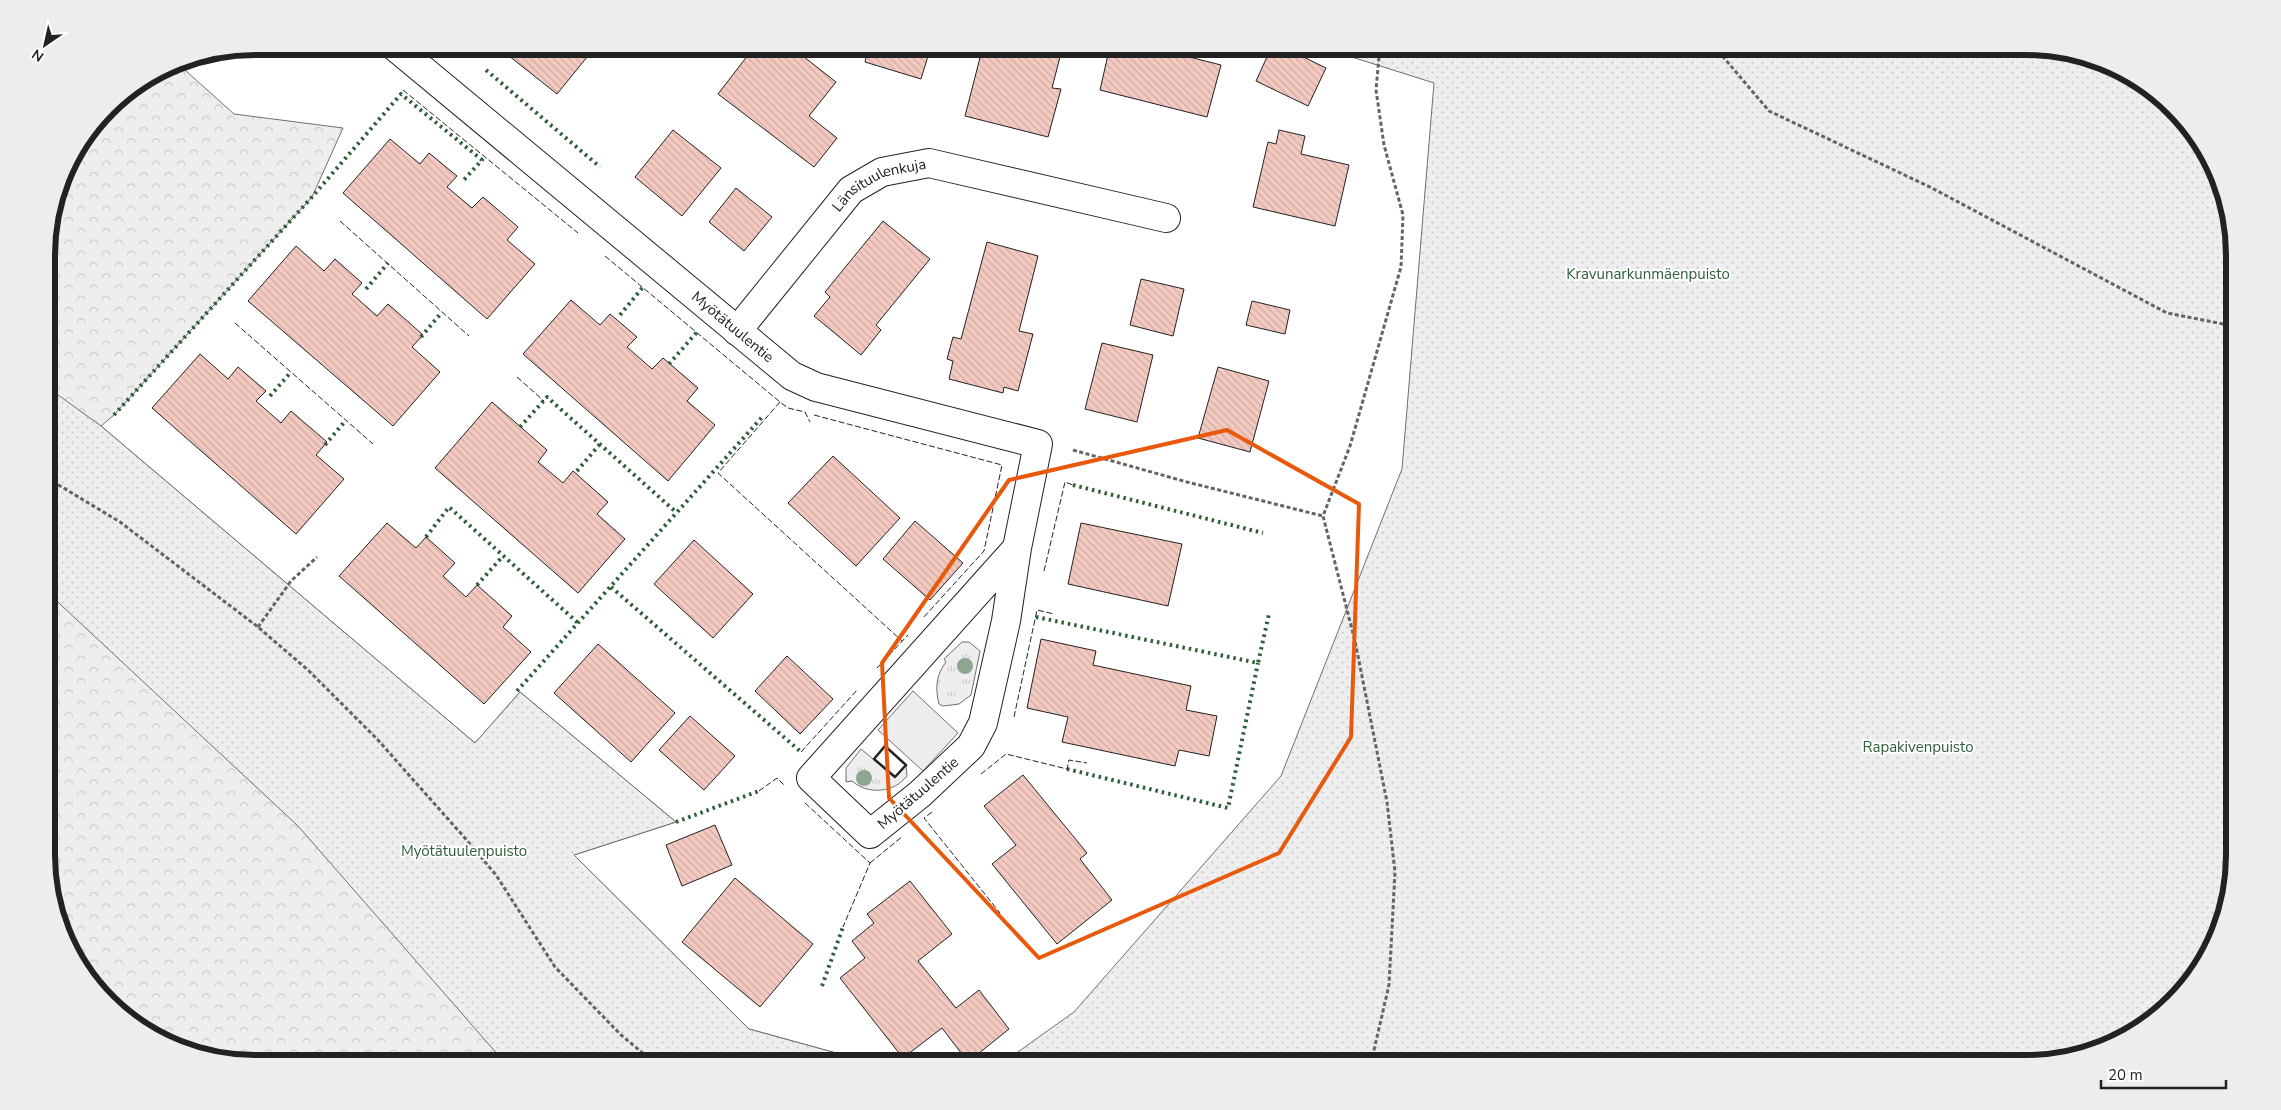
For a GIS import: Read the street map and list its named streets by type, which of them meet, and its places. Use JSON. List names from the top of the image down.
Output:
{
  "streets": {
    "street": ["Länsituulenkuja", "Myötätuulentie"]
  },
  "crossings": [
    ["Länsituulenkuja", "Myötätuulentie"]
  ],
  "parks": ["Kravunarkunmäenpuisto", "Rapakivenpuisto", "Myötätuulenpuisto"],
  "scale_bar": "20 m",
  "north": "bottom left"
}
